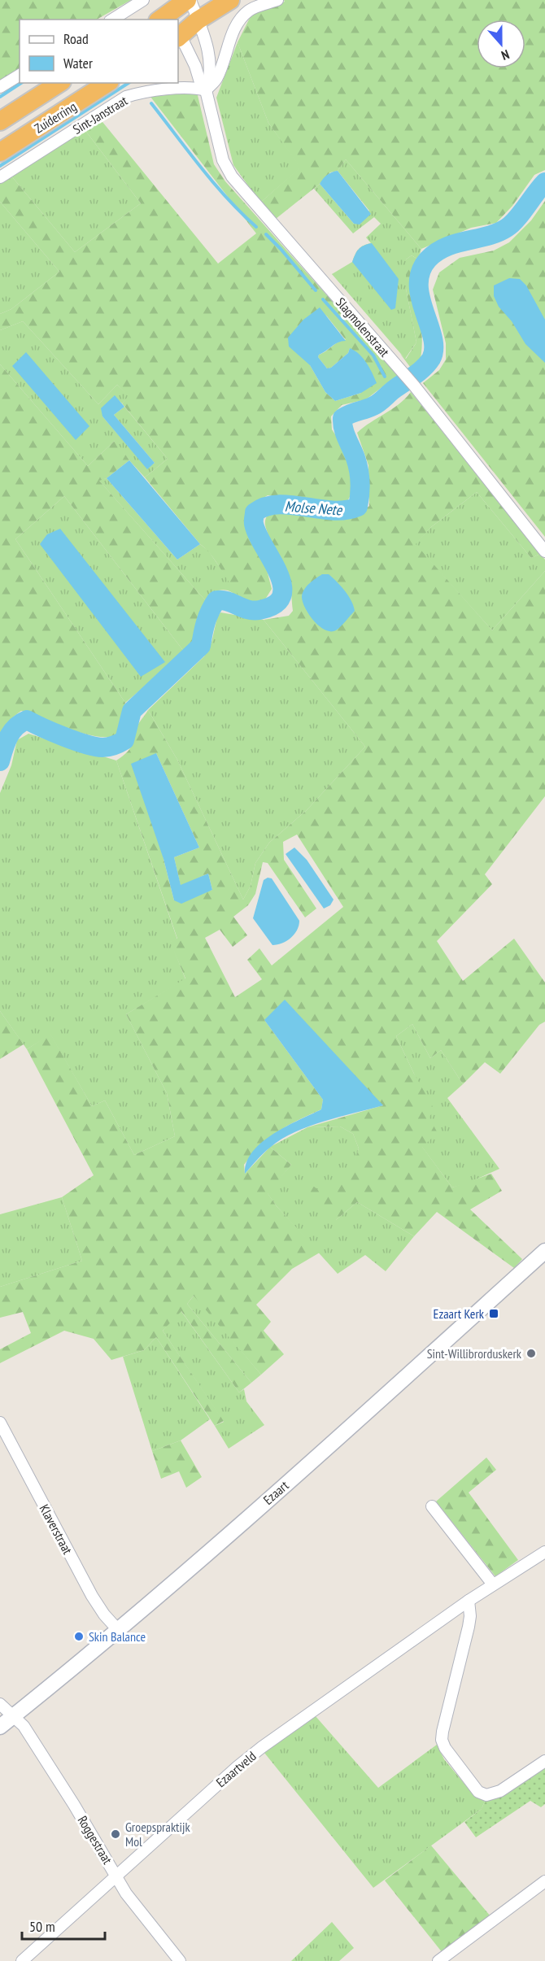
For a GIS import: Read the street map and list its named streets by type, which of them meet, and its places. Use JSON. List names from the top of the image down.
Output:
{
  "streets": {
    "highway": ["Zuiderring"],
    "main road": ["Ezaart"],
    "street": [
      "Sint-Janstraat",
      "Slagmolenstraat",
      "Klaverstraat",
      "Ezaartveld",
      "Roggestraat"
    ]
  },
  "crossings": [
    ["Sint-Janstraat", "Slagmolenstraat"],
    ["Ezaart", "Klaverstraat"],
    ["Ezaart", "Roggestraat"],
    ["Ezaartveld", "Roggestraat"]
  ],
  "water": ["Molse Nete"],
  "places": {
    "transit": ["Ezaart Kerk"],
    "other": ["Sint-Willibrorduskerk", "Skin Balance", "Groepspraktijk Mol"]
  },
  "legend": ["Road", "Water"],
  "scale_bar": "50 m",
  "north": "bottom"
}
